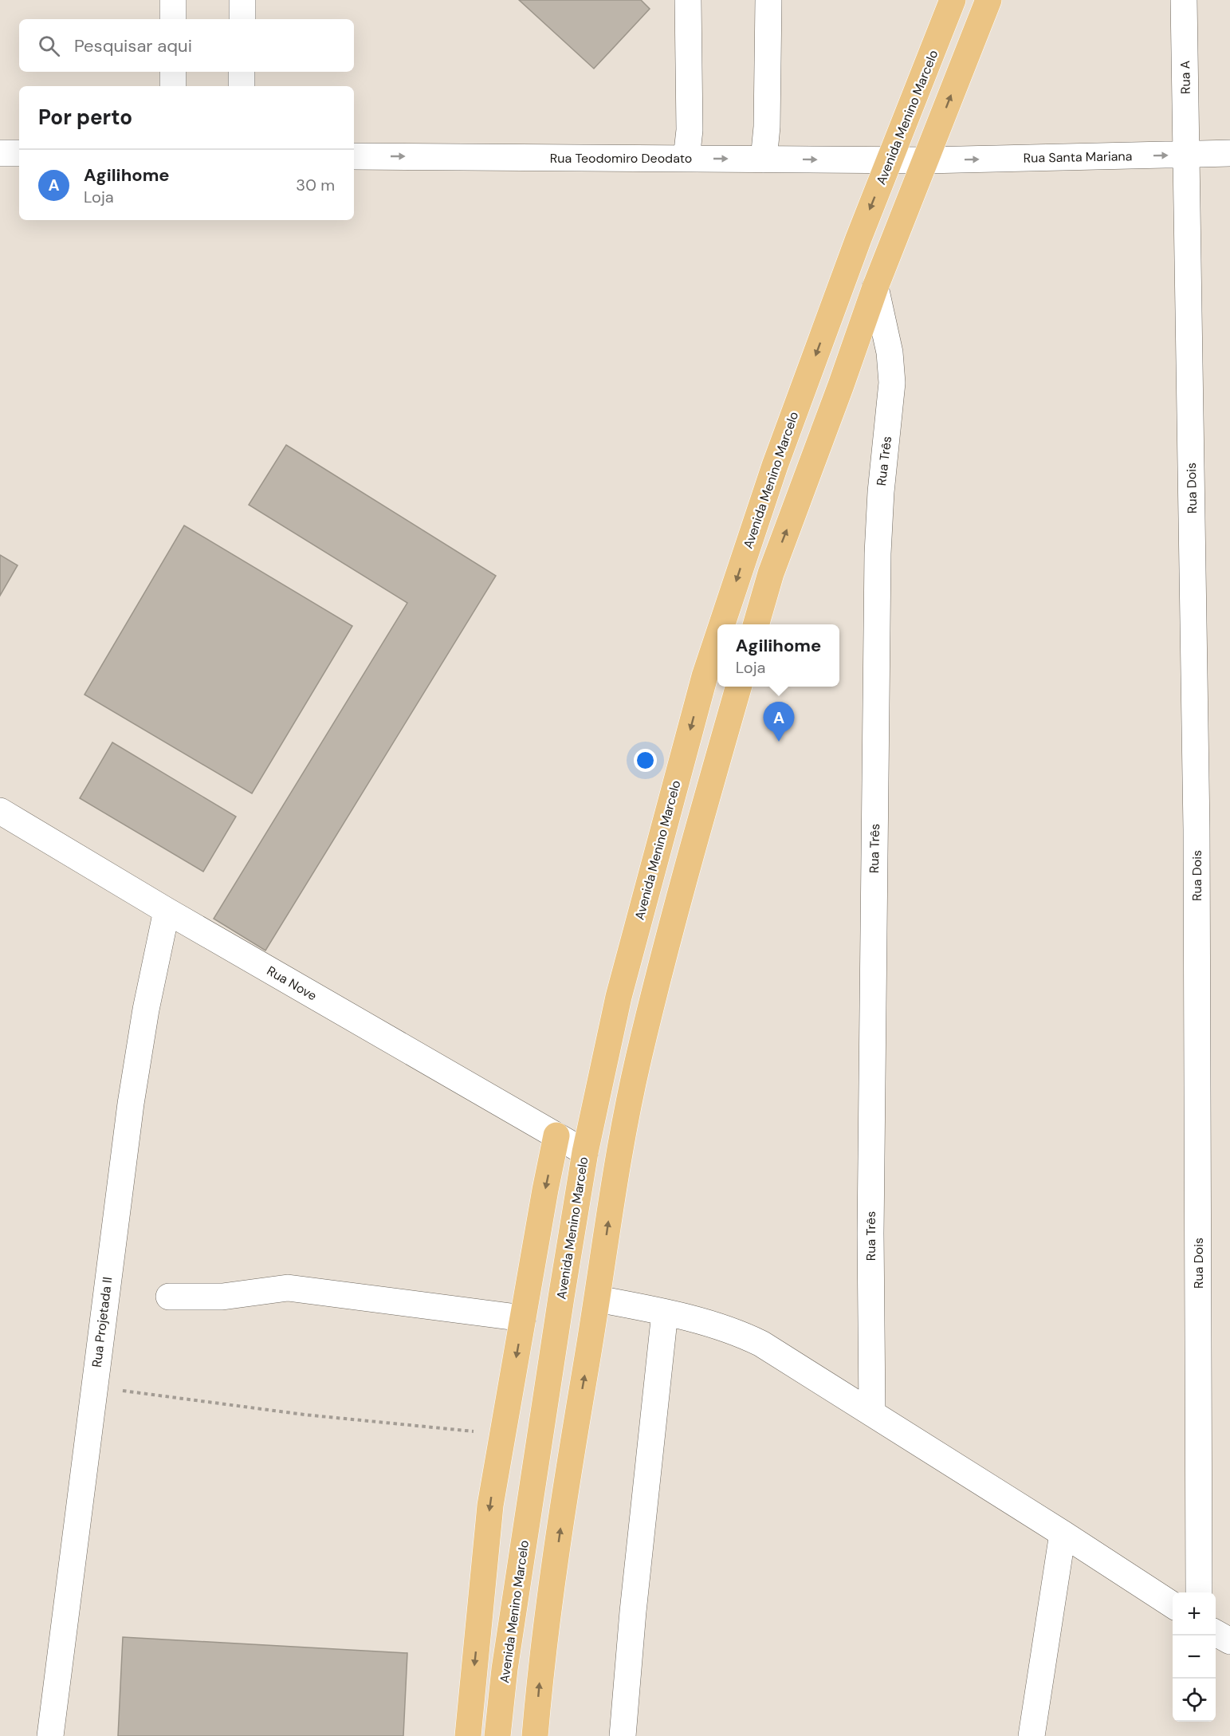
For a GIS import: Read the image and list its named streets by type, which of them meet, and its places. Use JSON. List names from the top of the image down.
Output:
{
  "streets": {
    "main road": ["Avenida Menino Marcelo"],
    "street": [
      "Rua A",
      "Rua Santa Mariana",
      "Rua Teodomiro Deodato",
      "Rua Três",
      "Rua Dois",
      "Rua Nove",
      "Rua Projetada II"
    ]
  },
  "crossings": [
    ["Rua A", "Rua Santa Mariana"],
    ["Rua A", "Rua Dois"],
    ["Avenida Menino Marcelo", "Rua Santa Mariana"],
    ["Avenida Menino Marcelo", "Rua Teodomiro Deodato"],
    ["Avenida Menino Marcelo", "Rua Nove"],
    ["Rua Santa Mariana", "Rua Teodomiro Deodato"],
    ["Rua Santa Mariana", "Rua Dois"],
    ["Rua Nove", "Rua Projetada II"]
  ],
  "one_way": ["Rua Santa Mariana", "Rua Teodomiro Deodato"],
  "page": {
    "search": "Pesquisar aqui",
    "heading": "Por perto",
    "list": [
      {
        "mark": "A",
        "name": "Agilihome",
        "note": "Loja",
        "value": "30 m"
      }
    ],
    "popup": ["Agilihome", "Loja"],
    "pins": "A",
    "map_buttons": ["+", "−"]
  }
}
